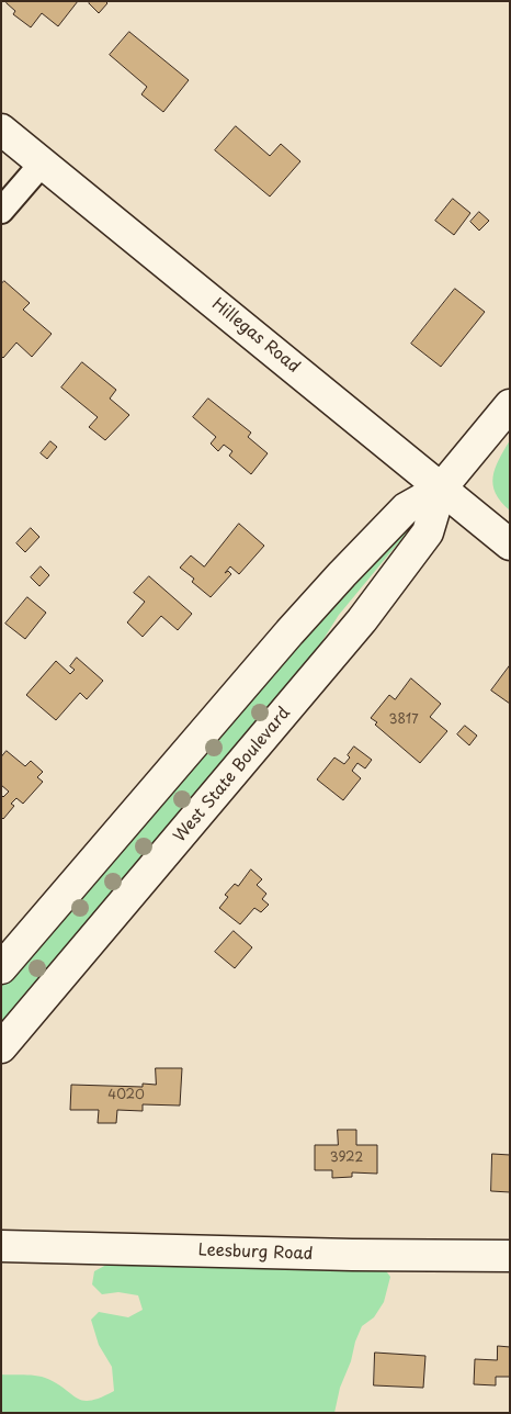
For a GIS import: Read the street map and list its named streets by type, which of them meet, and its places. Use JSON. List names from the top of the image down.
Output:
{
  "streets": {
    "main road": ["Hillegas Road", "West State Boulevard", "Leesburg Road"]
  },
  "crossings": [
    ["Hillegas Road", "West State Boulevard"]
  ],
  "house_numbers": ["3817", "4020", "3922"]
}
